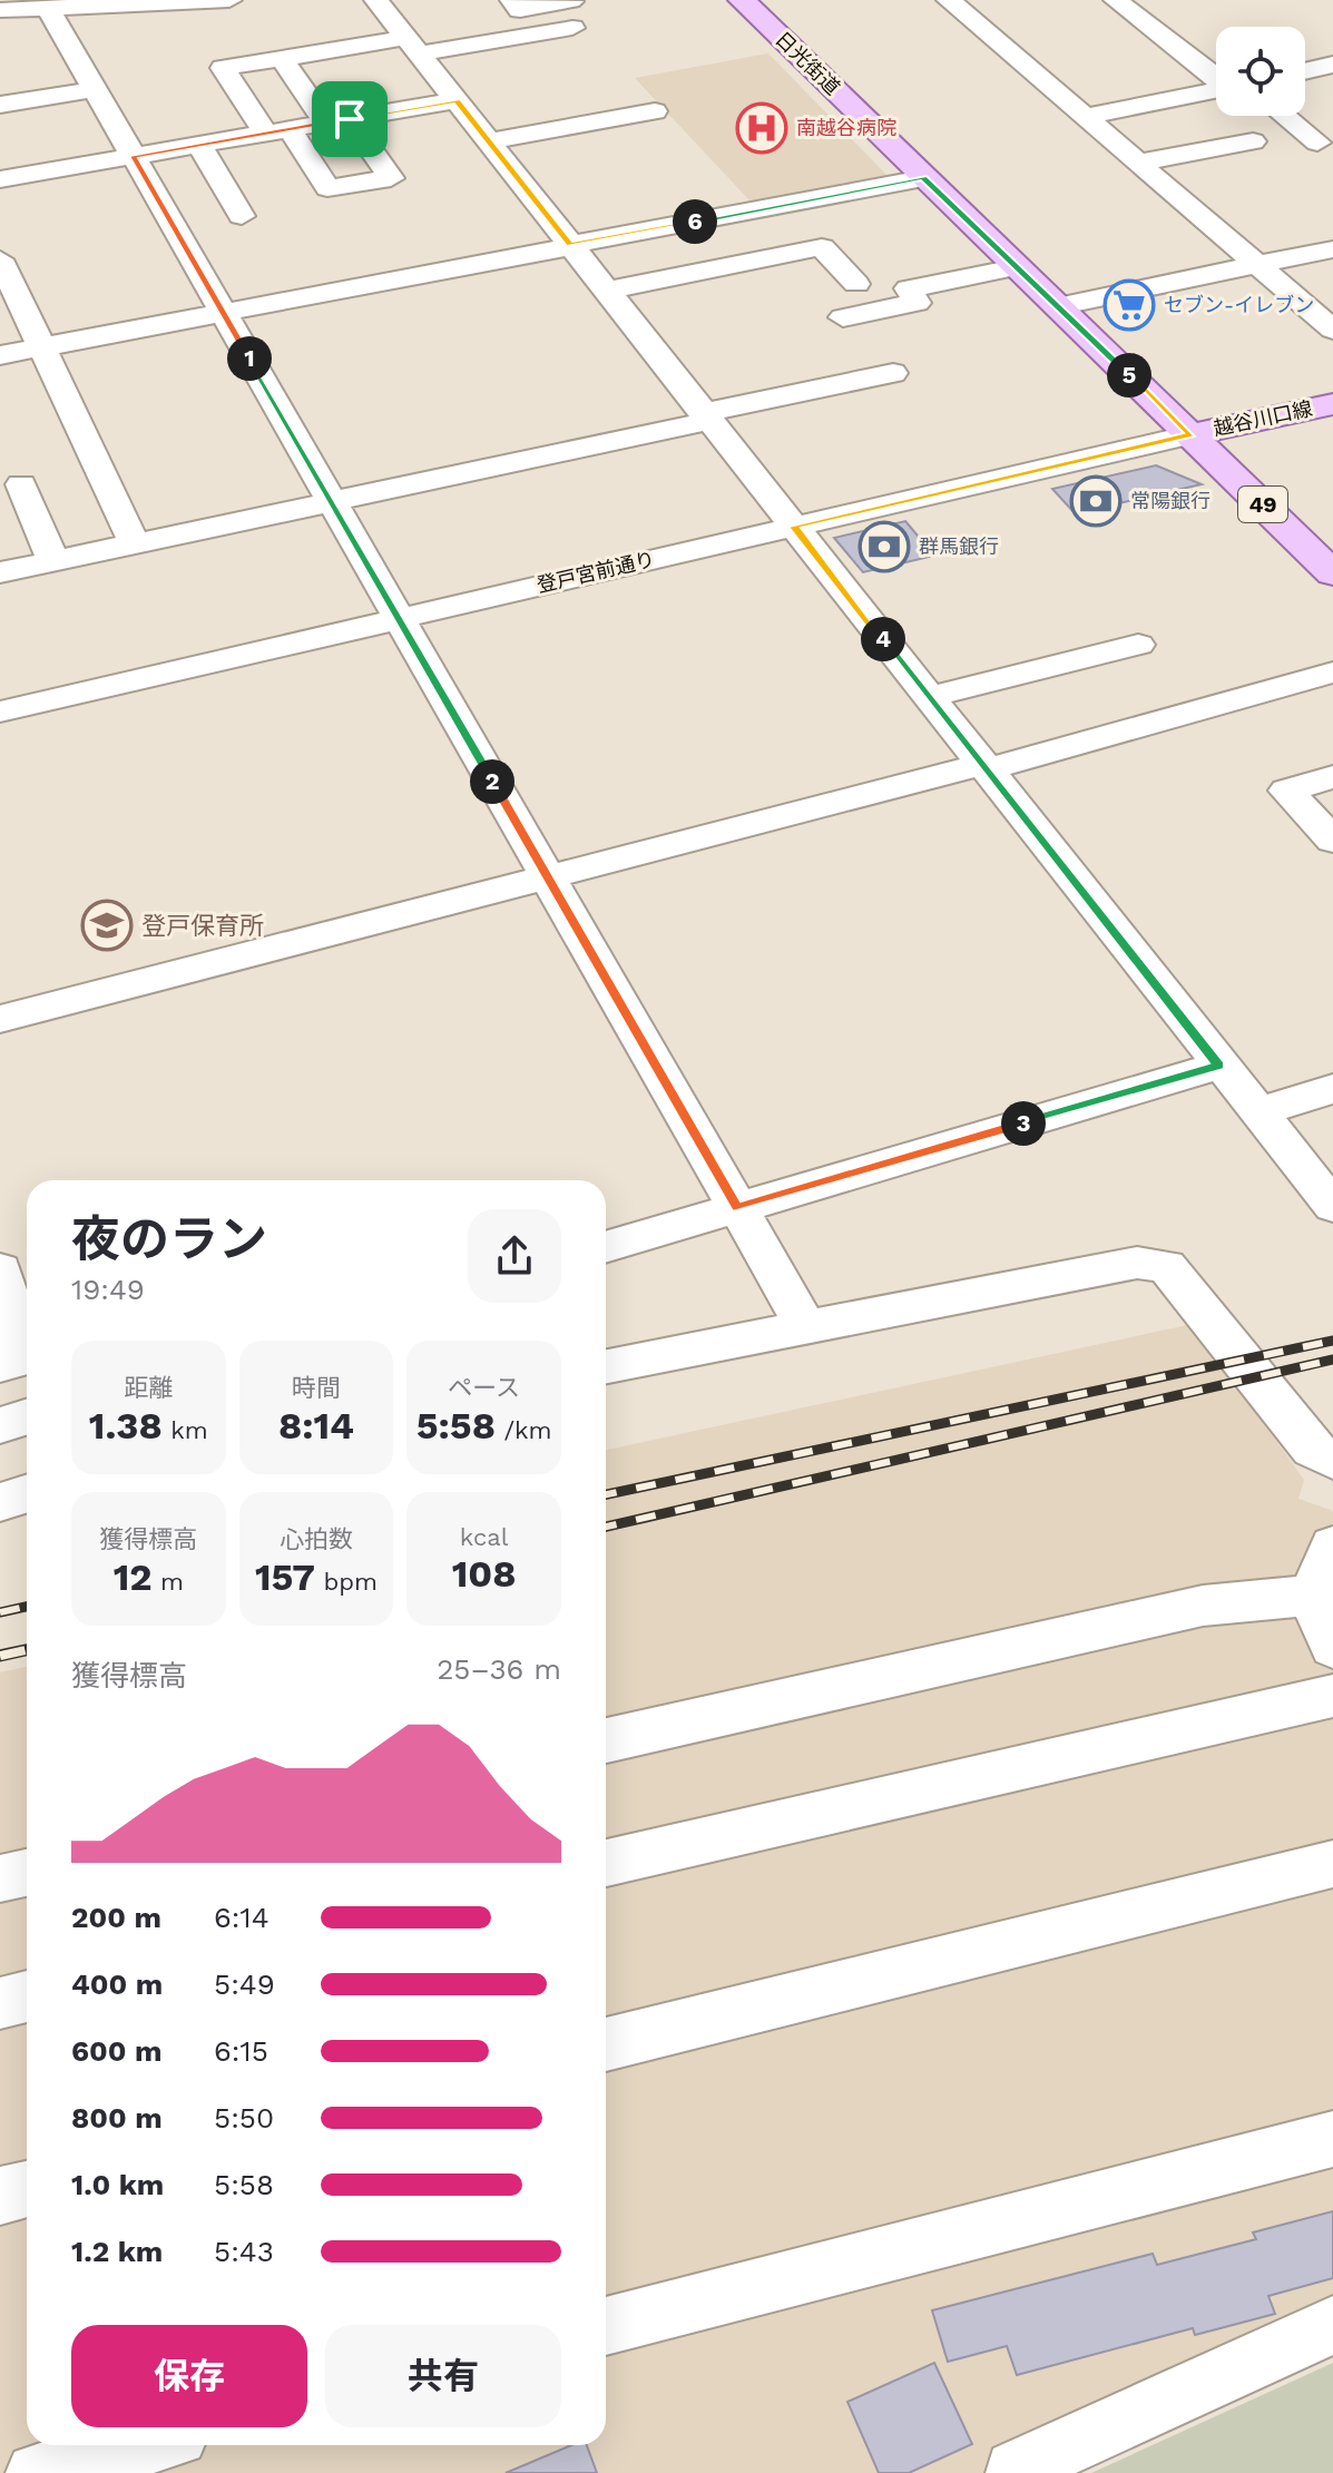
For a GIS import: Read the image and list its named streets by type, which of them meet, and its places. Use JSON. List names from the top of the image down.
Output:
{
  "streets": {
    "main road": ["日光街道", "越谷川口線", "49"],
    "street": ["登戸宮前通り"]
  },
  "crossings": [
    ["日光街道", "越谷川口線"],
    ["日光街道", "登戸宮前通り"],
    ["越谷川口線", "登戸宮前通り"]
  ],
  "places": {
    "hospital": ["南越谷病院"],
    "supermarket": ["セブン-イレブン"],
    "bank": ["常陽銀行", "群馬銀行"],
    "school or university": ["登戸保育所"]
  },
  "page": {
    "pins": [
      "6",
      "1",
      "5",
      "4",
      "2",
      "3"
    ],
    "heading": ["夜のラン", "19:49"],
    "stats": [
      ["距離", "1.38 km"],
      ["時間", "8:14"],
      ["ペース", "5:58 /km"],
      ["獲得標高", "12 m"],
      ["心拍数", "157 bpm"],
      ["kcal", "108"]
    ],
    "chart": ["獲得標高", "25–36 m"],
    "list": [
      {
        "name": "200 m",
        "note": "6:14"
      },
      {
        "name": "400 m",
        "note": "5:49"
      },
      {
        "name": "600 m",
        "note": "6:15"
      },
      {
        "name": "800 m",
        "note": "5:50"
      },
      {
        "name": "1.0 km",
        "note": "5:58"
      },
      {
        "name": "1.2 km",
        "note": "5:43"
      }
    ],
    "buttons": ["保存", "共有"]
  }
}
